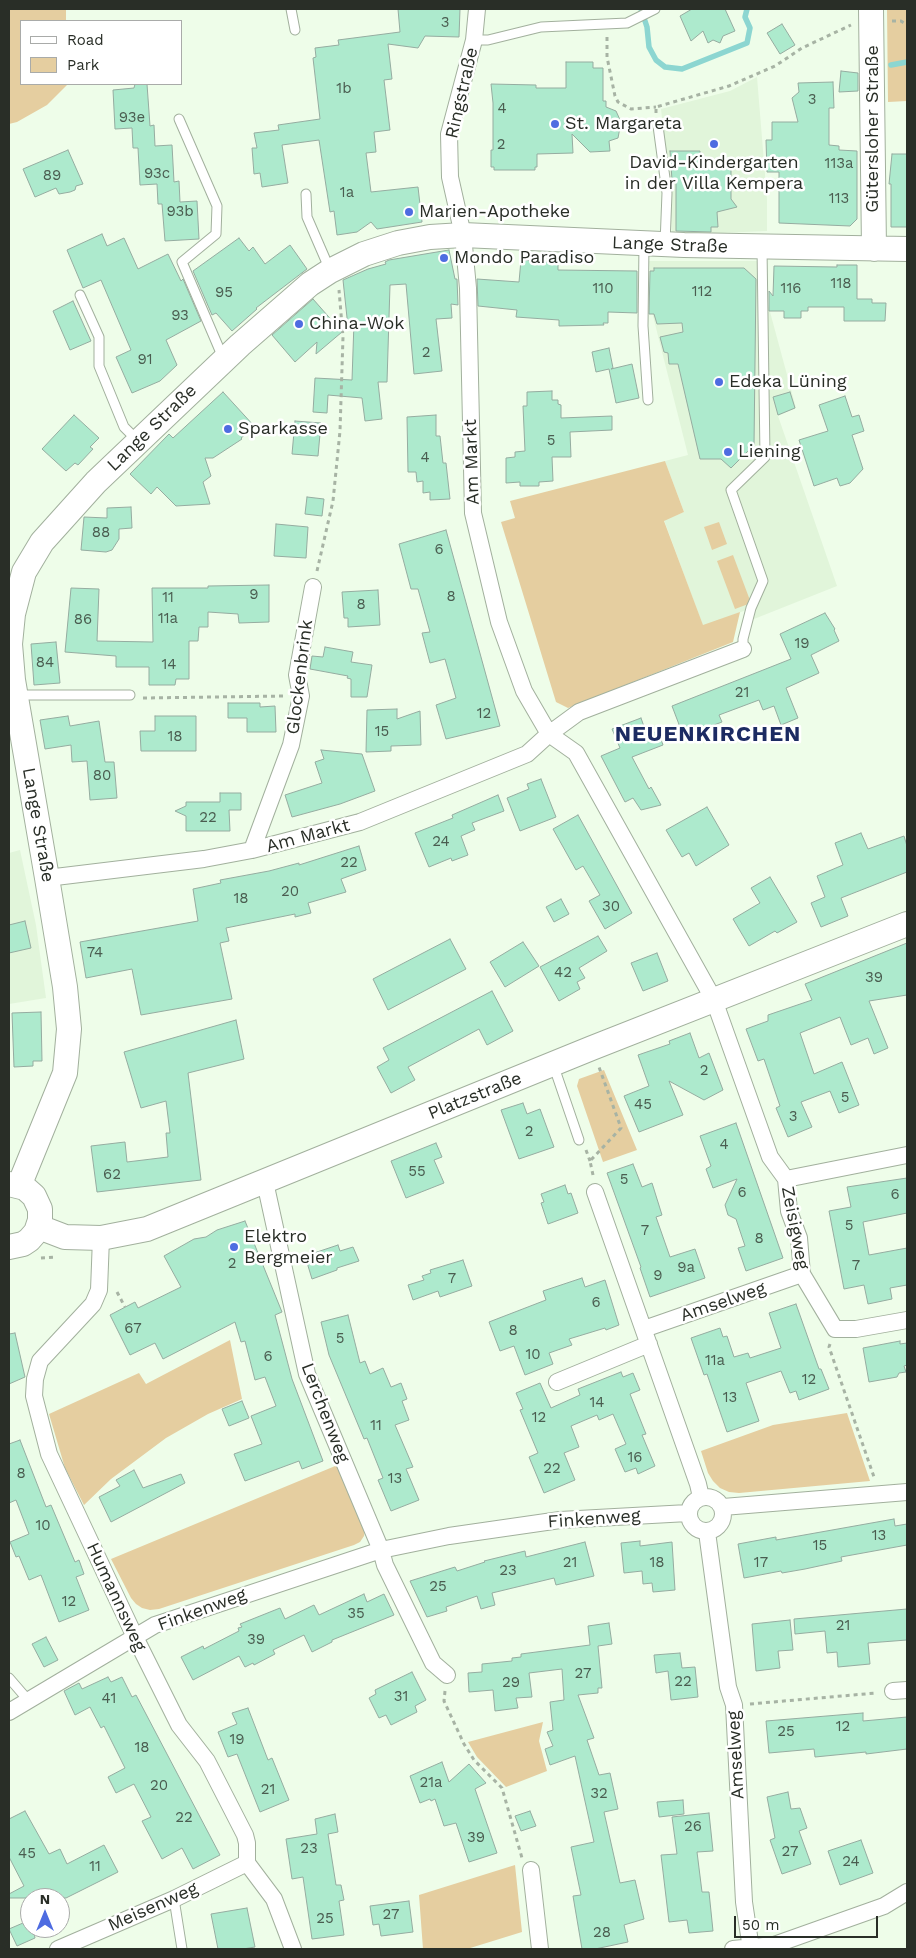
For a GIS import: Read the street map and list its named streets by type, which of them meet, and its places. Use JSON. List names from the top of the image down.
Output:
{
  "streets": {
    "main road": ["Gütersloher Straße", "Lange Straße", "Platzstraße"],
    "street": [
      "Ringstraße",
      "Am Markt",
      "Glockenbrink",
      "Zeisigweg",
      "Amselweg",
      "Lerchenweg",
      "Finkenweg",
      "Humannsweg",
      "Meisenweg"
    ]
  },
  "crossings": [
    ["Ringstraße", "Lange Straße"],
    ["Ringstraße", "Am Markt"],
    ["Gütersloher Straße", "Lange Straße"],
    ["Lange Straße", "Am Markt"],
    ["Am Markt", "Glockenbrink"],
    ["Am Markt", "Platzstraße"],
    ["Am Markt", "Zeisigweg"],
    ["Platzstraße", "Zeisigweg"],
    ["Platzstraße", "Lerchenweg"],
    ["Platzstraße", "Humannsweg"],
    ["Zeisigweg", "Amselweg"],
    ["Amselweg", "Finkenweg"],
    ["Lerchenweg", "Finkenweg"],
    ["Finkenweg", "Humannsweg"],
    ["Humannsweg", "Meisenweg"]
  ],
  "districts": ["NEUENKIRCHEN"],
  "places": [
    "St. Margareta",
    "David-Kindergarten in der Villa Kempera",
    "Marien-Apotheke",
    "Mondo Paradiso",
    "China-Wok",
    "Edeka Lüning",
    "Sparkasse",
    "Liening",
    "Elektro Bergmeier"
  ],
  "house_numbers": [
    "3",
    "1b",
    "3",
    "4",
    "93e",
    "2",
    "113a",
    "93c",
    "89",
    "1a",
    "113",
    "93b",
    "118",
    "110",
    "116",
    "112",
    "95",
    "93",
    "2",
    "91",
    "5",
    "4",
    "88",
    "6",
    "9",
    "8",
    "11",
    "8",
    "11a",
    "86",
    "19",
    "84",
    "14",
    "21",
    "12",
    "15",
    "18",
    "80",
    "22",
    "24",
    "22",
    "20",
    "18",
    "30",
    "74",
    "42",
    "39",
    "2",
    "5",
    "45",
    "3",
    "2",
    "4",
    "55",
    "62",
    "5",
    "6",
    "6",
    "5",
    "7",
    "8",
    "2",
    "7",
    "9a",
    "9",
    "7",
    "6",
    "67",
    "8",
    "5",
    "10",
    "6",
    "11a",
    "12",
    "13",
    "14",
    "12",
    "11",
    "16",
    "22",
    "8",
    "13",
    "10",
    "13",
    "15",
    "21",
    "18",
    "17",
    "23",
    "25",
    "12",
    "35",
    "21",
    "39",
    "27",
    "22",
    "29",
    "31",
    "41",
    "12",
    "25",
    "19",
    "18",
    "21a",
    "20",
    "21",
    "32",
    "22",
    "26",
    "39",
    "23",
    "27",
    "45",
    "24",
    "11",
    "27",
    "25",
    "28"
  ],
  "legend": ["Road", "Park"],
  "scale_bar": "50 m",
  "north": "top"
}
